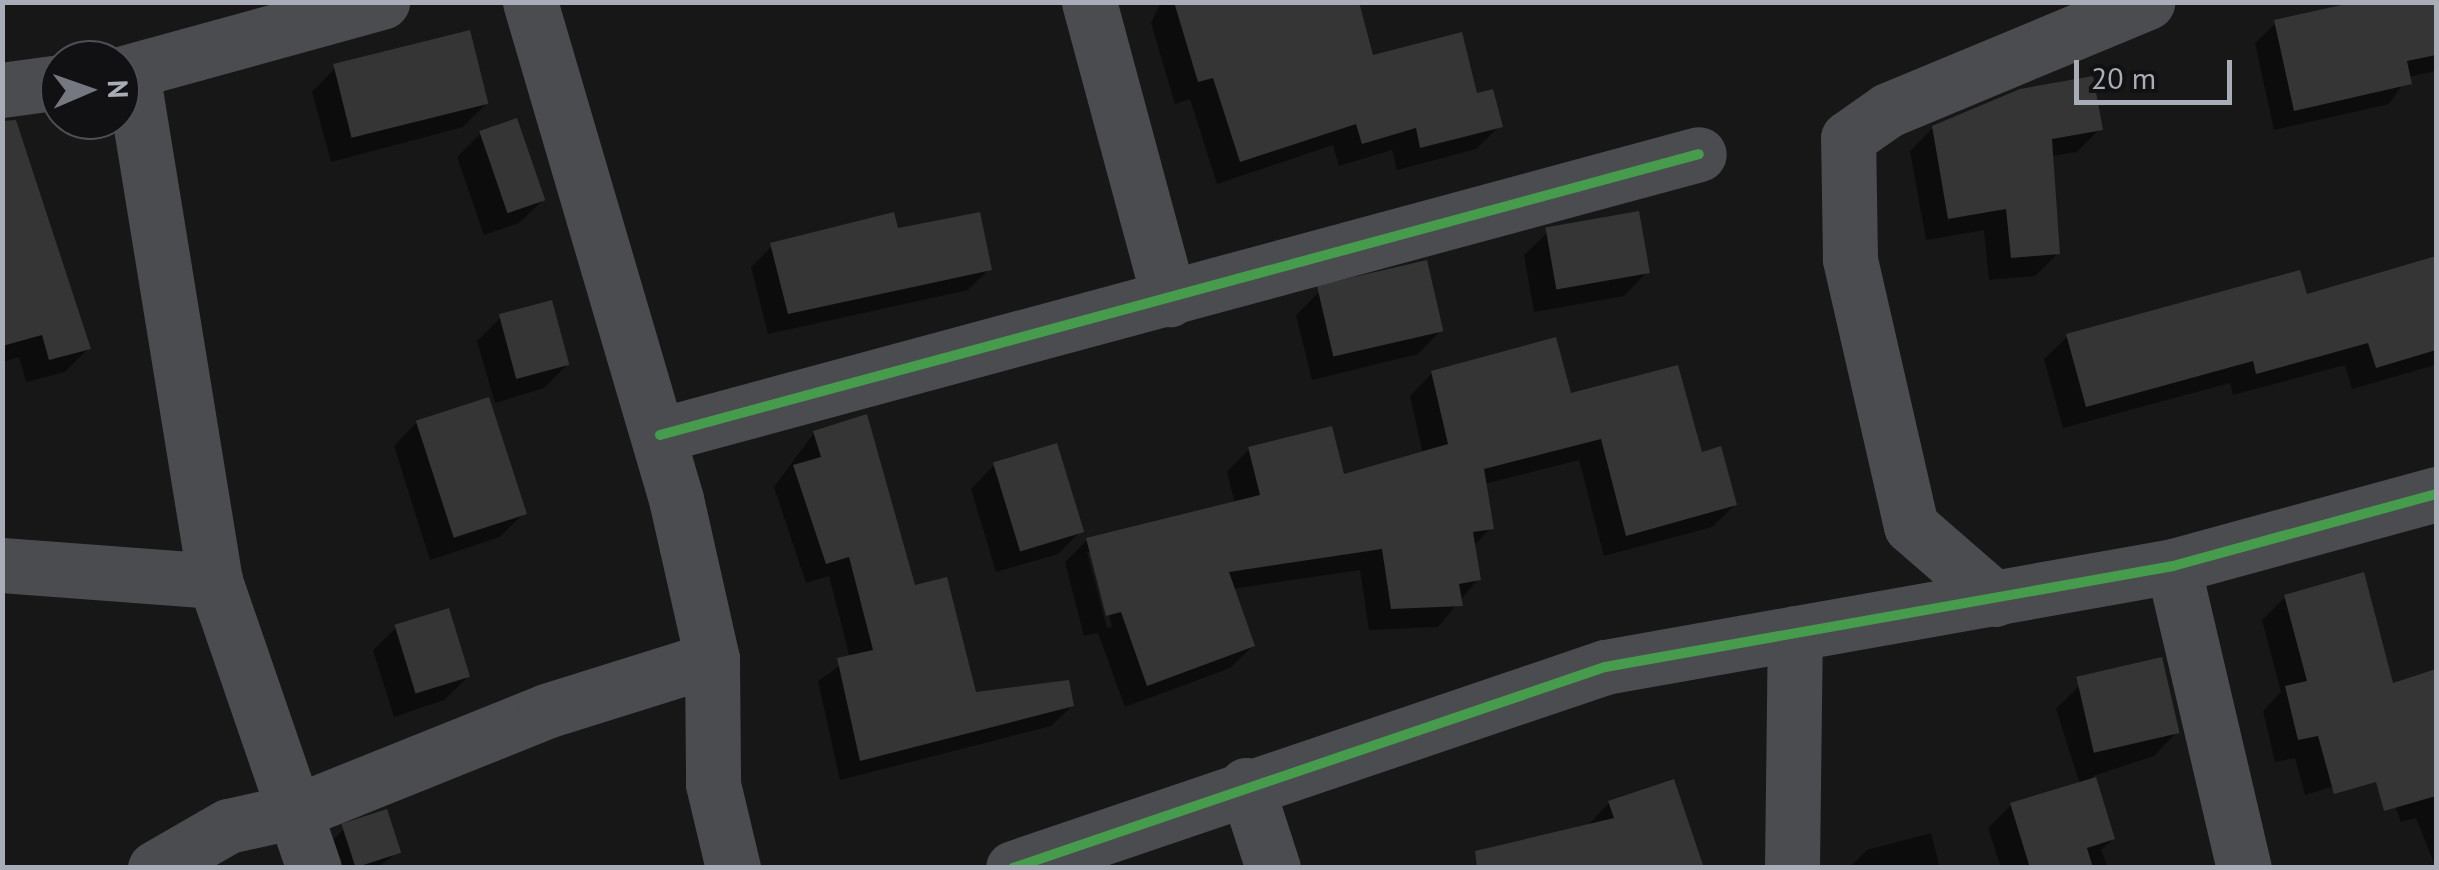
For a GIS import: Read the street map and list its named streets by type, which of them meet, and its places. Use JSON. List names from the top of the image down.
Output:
{
  "scale_bar": "20 m",
  "north": "right"
}
